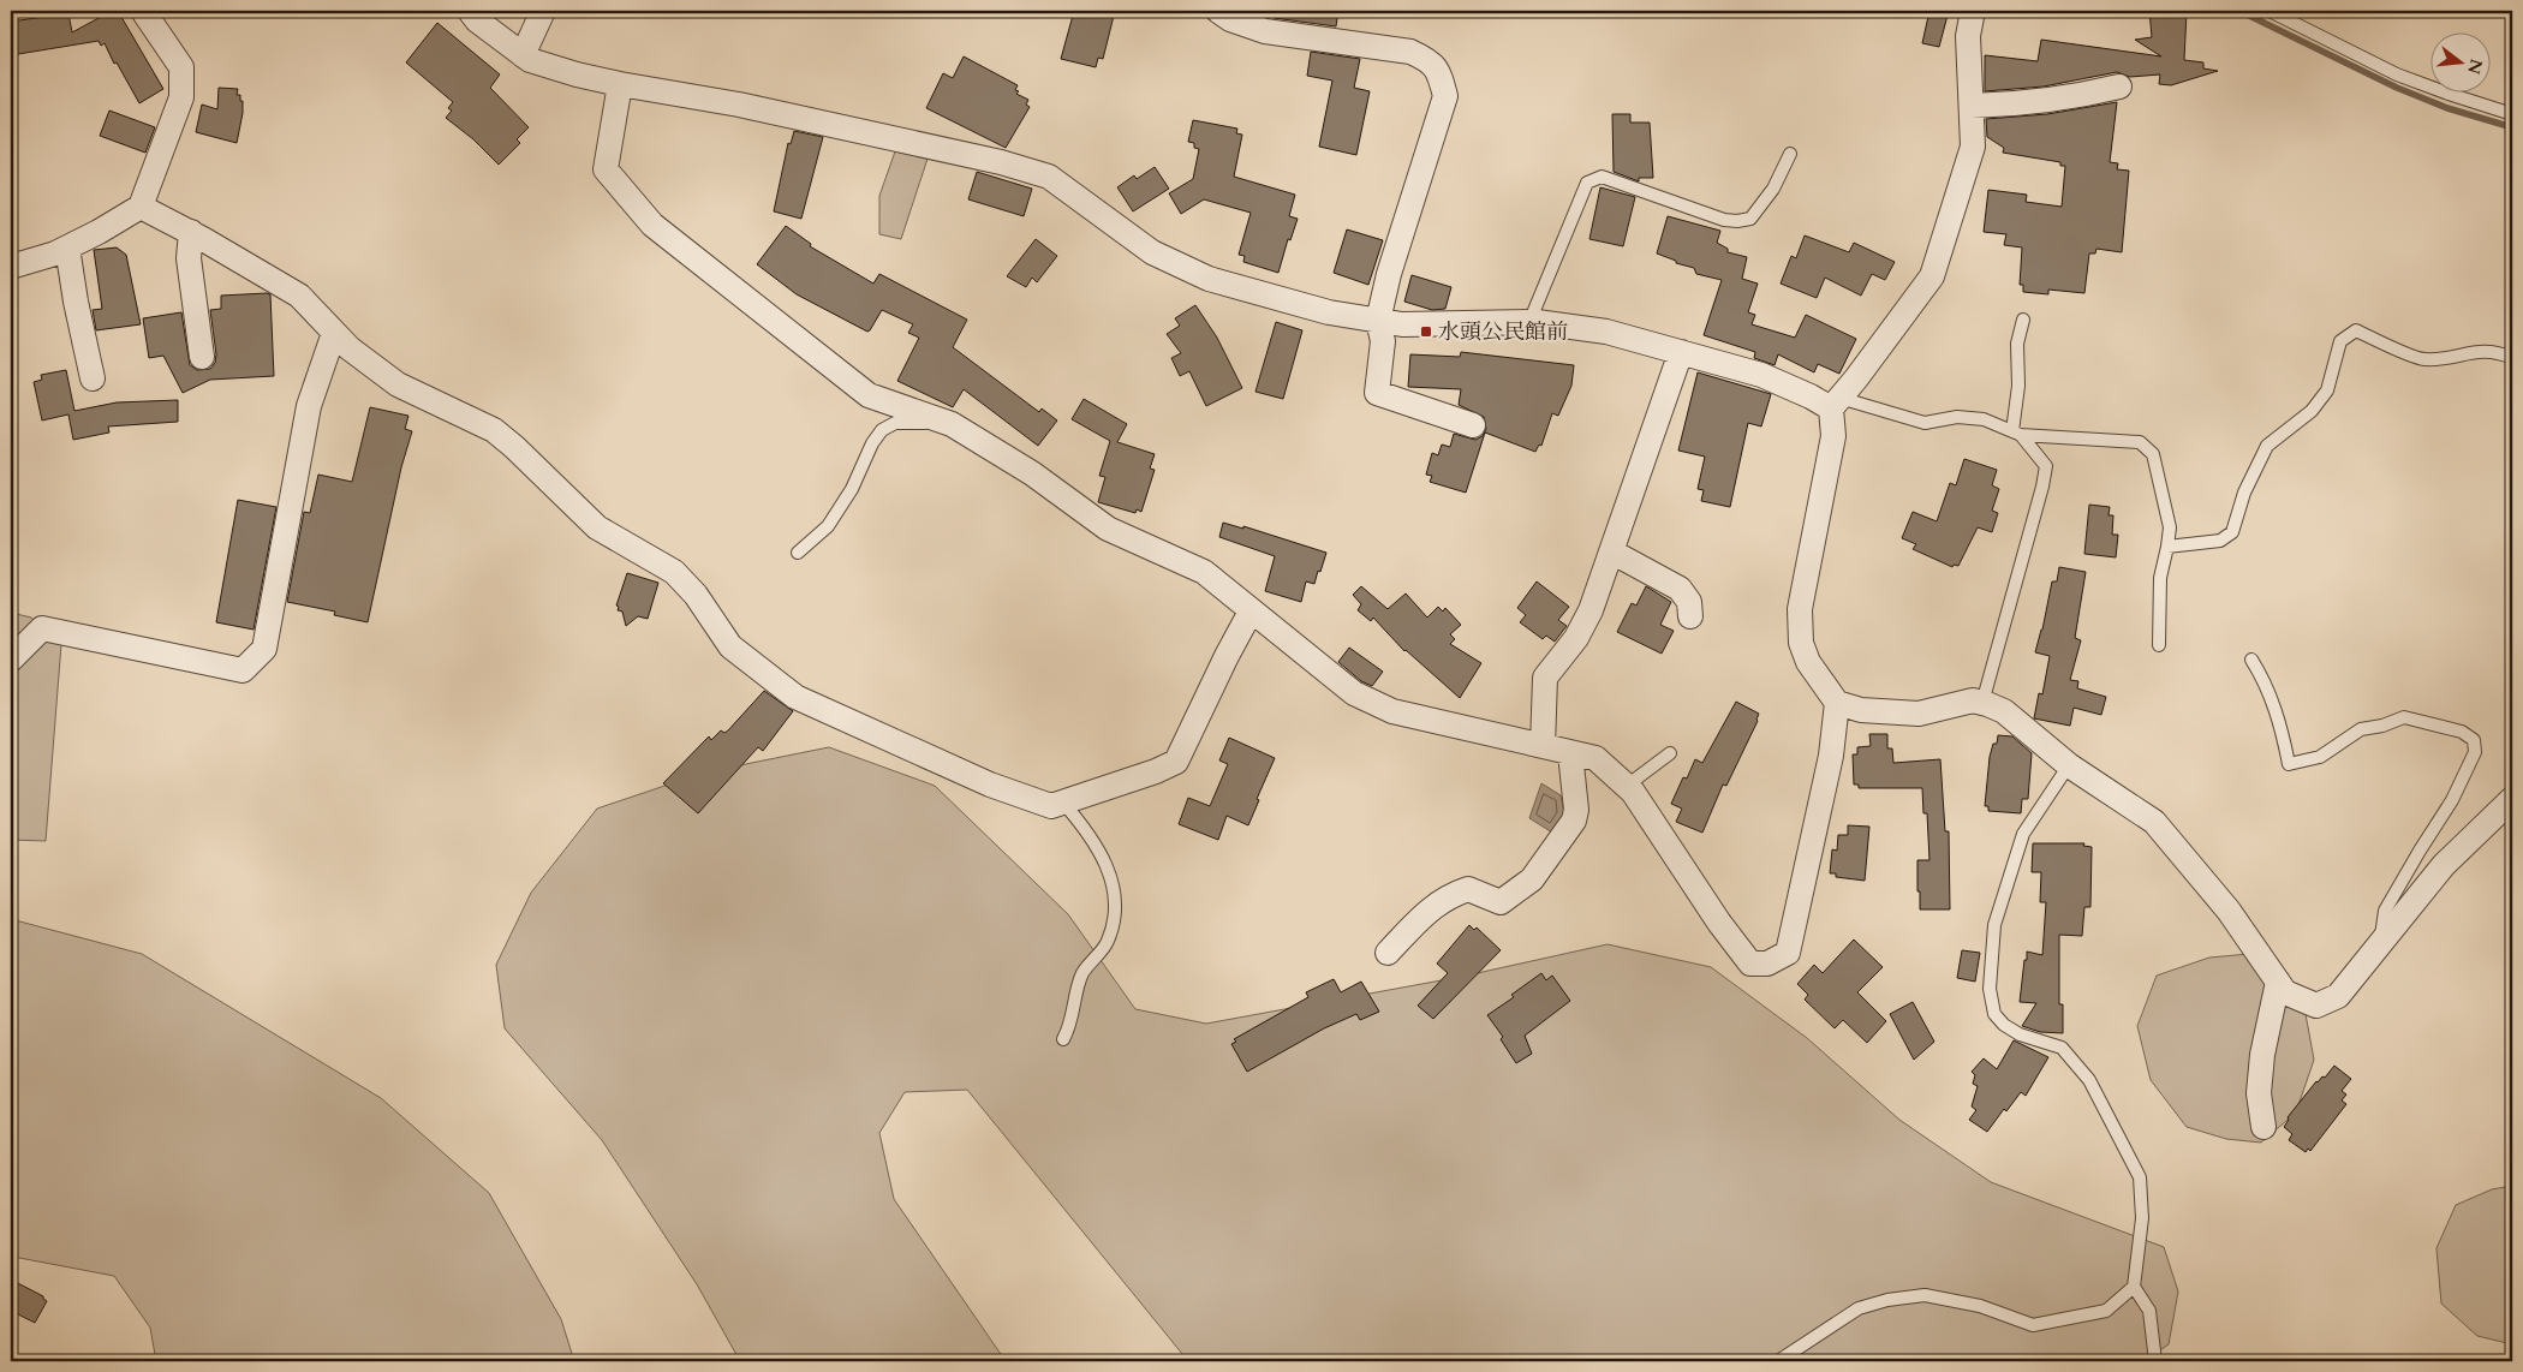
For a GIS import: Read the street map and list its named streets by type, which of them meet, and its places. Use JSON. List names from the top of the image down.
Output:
{
  "places": {
    "transit": ["水頭公民館前"]
  },
  "north": "right"
}
